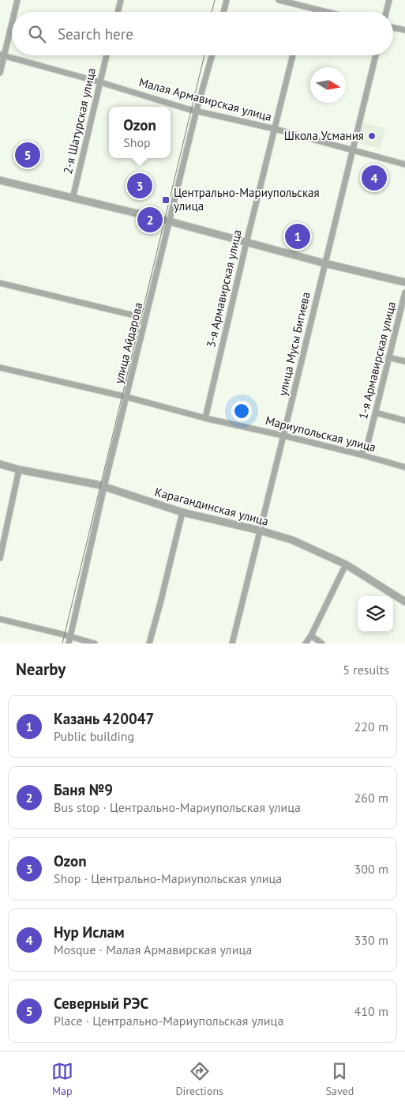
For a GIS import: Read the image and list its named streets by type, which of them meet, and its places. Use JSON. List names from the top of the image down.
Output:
{
  "streets": {
    "street": [
      "Малая Армавирская улица",
      "2-я Шатурская улица",
      "3-я Армавирская улица",
      "улица Айдарова",
      "улица Мусы Бигиева",
      "1-я Армавирская улица",
      "Мариупольская улица",
      "Карагандинская улица"
    ]
  },
  "crossings": [
    ["Малая Армавирская улица", "2-я Шатурская улица"],
    ["Малая Армавирская улица", "3-я Армавирская улица"],
    ["Малая Армавирская улица", "улица Айдарова"],
    ["Малая Армавирская улица", "улица Мусы Бигиева"],
    ["3-я Армавирская улица", "Мариупольская улица"],
    ["улица Айдарова", "Мариупольская улица"],
    ["улица Айдарова", "Карагандинская улица"],
    ["улица Мусы Бигиева", "Мариупольская улица"],
    ["улица Мусы Бигиева", "Карагандинская улица"],
    ["1-я Армавирская улица", "Мариупольская улица"]
  ],
  "places": {
    "other": ["Школа Усмания"],
    "transit": ["Центрально-Мариупольская улица"]
  },
  "north": "right",
  "page": {
    "search": "Search here",
    "popup": ["Ozon", "Shop"],
    "pins": [
      "5",
      "4",
      "3",
      "2",
      "1"
    ],
    "heading": ["Nearby", "5 results"],
    "list": [
      {
        "mark": "1",
        "name": "Казань 420047",
        "note": "Public building",
        "value": "220 m"
      },
      {
        "mark": "2",
        "name": "Баня №9",
        "note": "Bus stop · Центрально-Мариупольская улица",
        "value": "260 m"
      },
      {
        "mark": "3",
        "name": "Ozon",
        "note": "Shop · Центрально-Мариупольская улица",
        "value": "300 m"
      },
      {
        "mark": "4",
        "name": "Нур Ислам",
        "note": "Mosque · Малая Армавирская улица",
        "value": "330 m"
      },
      {
        "mark": "5",
        "name": "Северный РЭС",
        "note": "Place · Центрально-Мариупольская улица",
        "value": "410 m"
      }
    ],
    "nav": ["Map", "Directions", "Saved"]
  }
}
